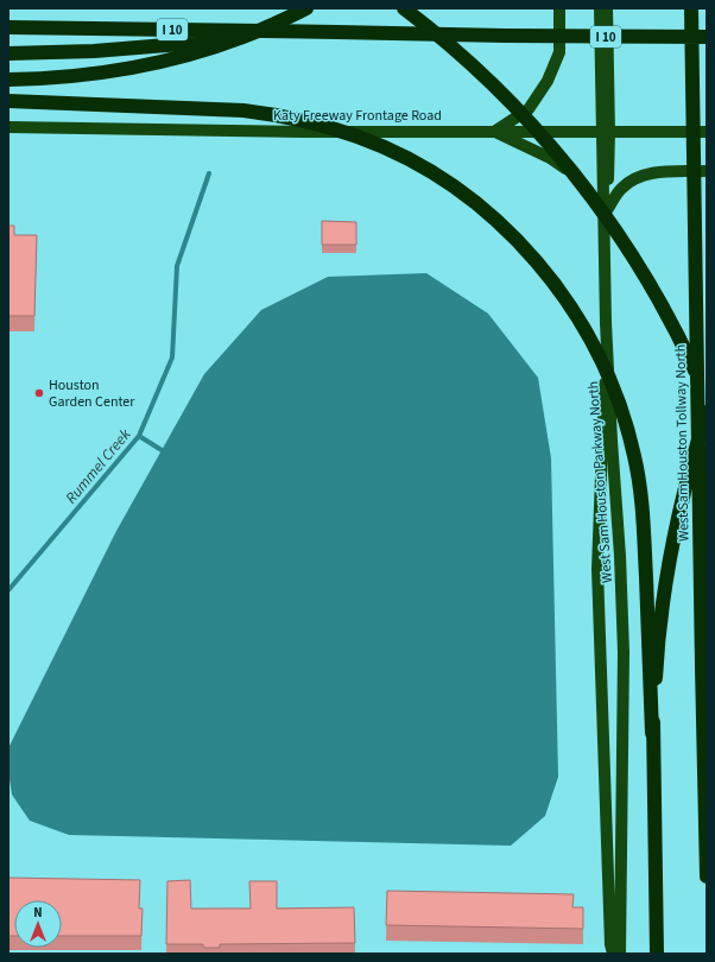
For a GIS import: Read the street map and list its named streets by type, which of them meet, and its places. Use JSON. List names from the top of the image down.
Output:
{
  "streets": {
    "highway": ["I 10", "West Sam Houston Tollway North"],
    "main road": ["Katy Freeway Frontage Road", "West Sam Houston Parkway North"]
  },
  "water": ["Rummel Creek"],
  "places": ["Houston Garden Center"],
  "north": "top"
}
